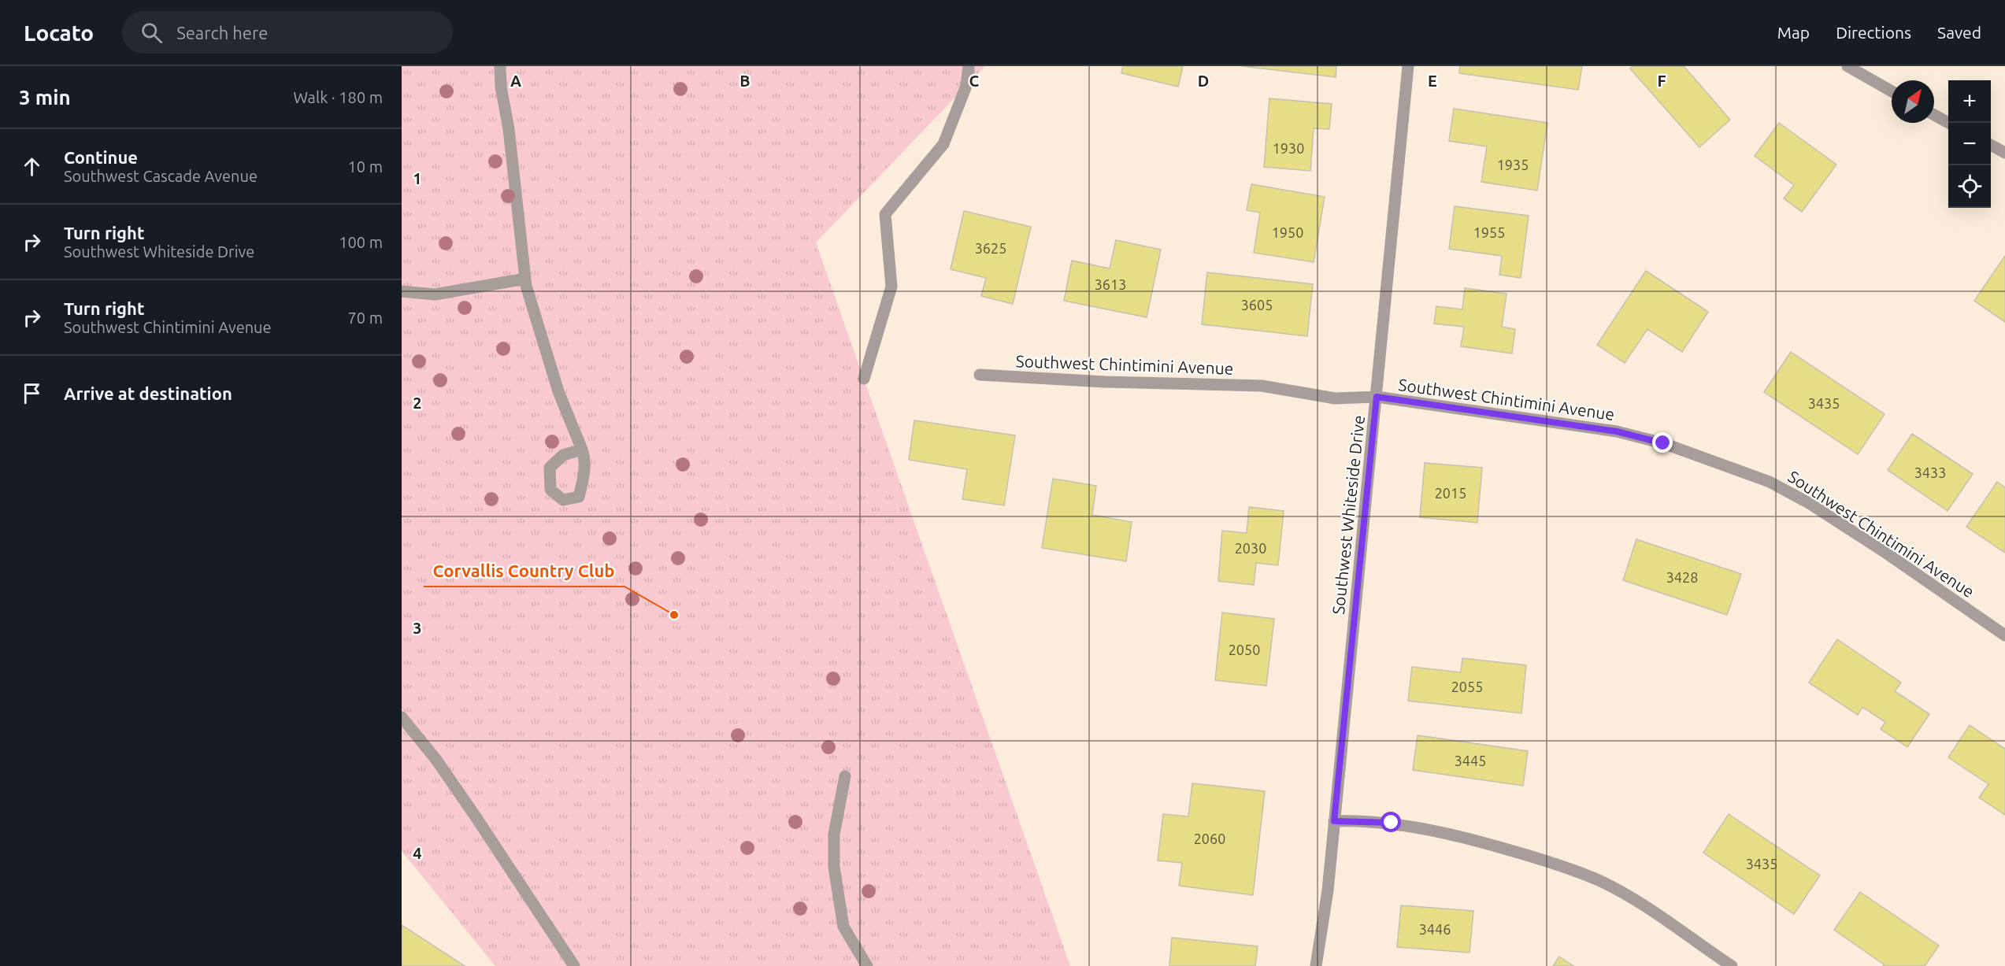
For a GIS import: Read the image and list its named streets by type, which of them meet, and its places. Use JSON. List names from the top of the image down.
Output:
{
  "streets": {
    "street": ["Southwest Chintimini Avenue", "Southwest Whiteside Drive"]
  },
  "crossings": [
    ["Southwest Chintimini Avenue", "Southwest Whiteside Drive"]
  ],
  "places": ["Corvallis Country Club"],
  "house_numbers": [
    "1930",
    "1935",
    "1950",
    "1955",
    "3625",
    "3613",
    "3605",
    "3435",
    "3433",
    "2015",
    "2030",
    "3428",
    "2050",
    "2055",
    "3445",
    "2060",
    "3435",
    "3446"
  ],
  "north": "top right",
  "page": {
    "header": "Locato",
    "search": "Search here",
    "nav": ["Map", "Directions", "Saved"],
    "heading": ["3 min", "Walk · 180 m"],
    "map_buttons": ["+", "−"],
    "list": [
      ["Continue", "Southwest Cascade Avenue", "10 m"],
      ["Turn right", "Southwest Whiteside Drive", "100 m"],
      ["Turn right", "Southwest Chintimini Avenue", "70 m"],
      "Arrive at destination"
    ]
  },
  "grid": {
    "columns": [
      "A",
      "B",
      "C",
      "D",
      "E",
      "F"
    ],
    "rows": [
      "1",
      "2",
      "3",
      "4"
    ]
  }
}
